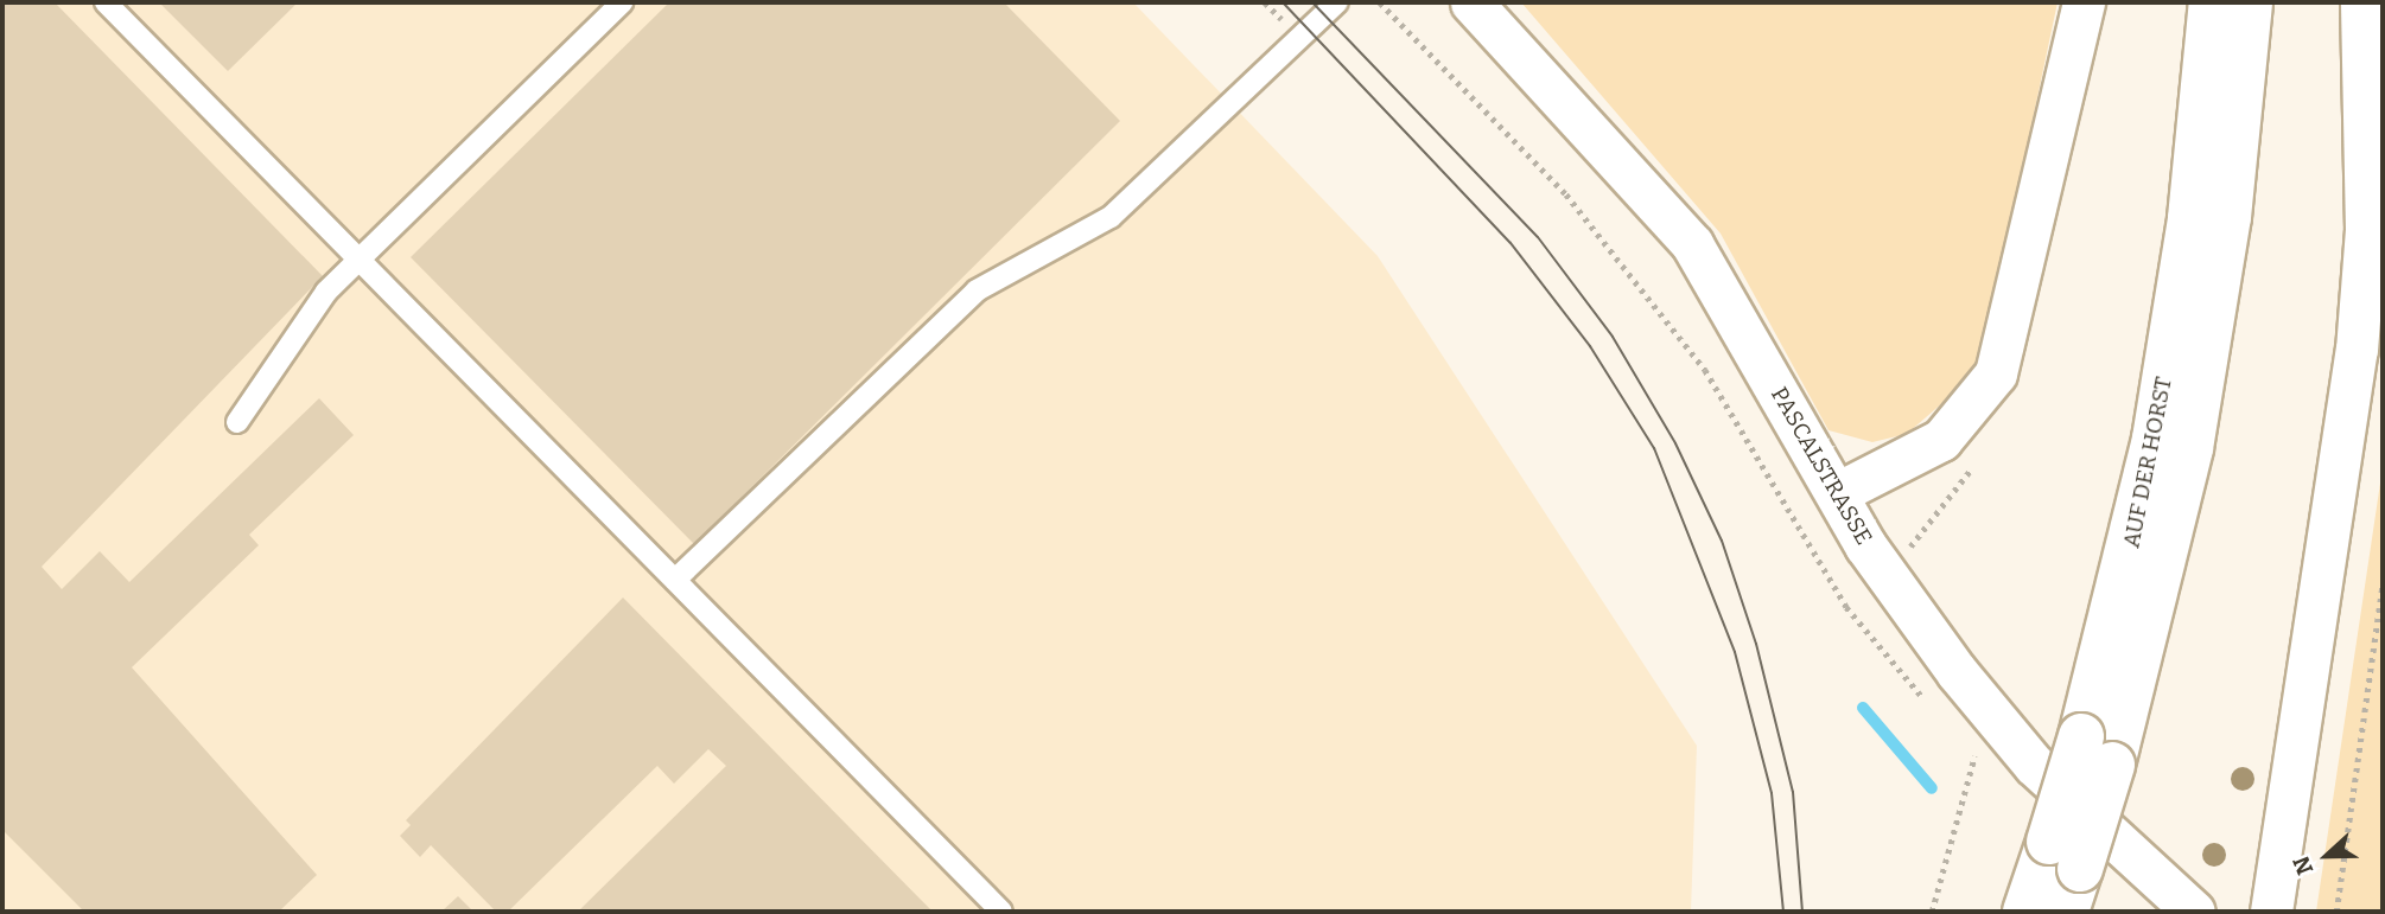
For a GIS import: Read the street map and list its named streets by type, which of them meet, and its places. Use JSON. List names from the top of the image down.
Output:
{
  "streets": {
    "street": ["AUF DER HORST", "PASCALSTRASSE"]
  },
  "north": "left"
}
